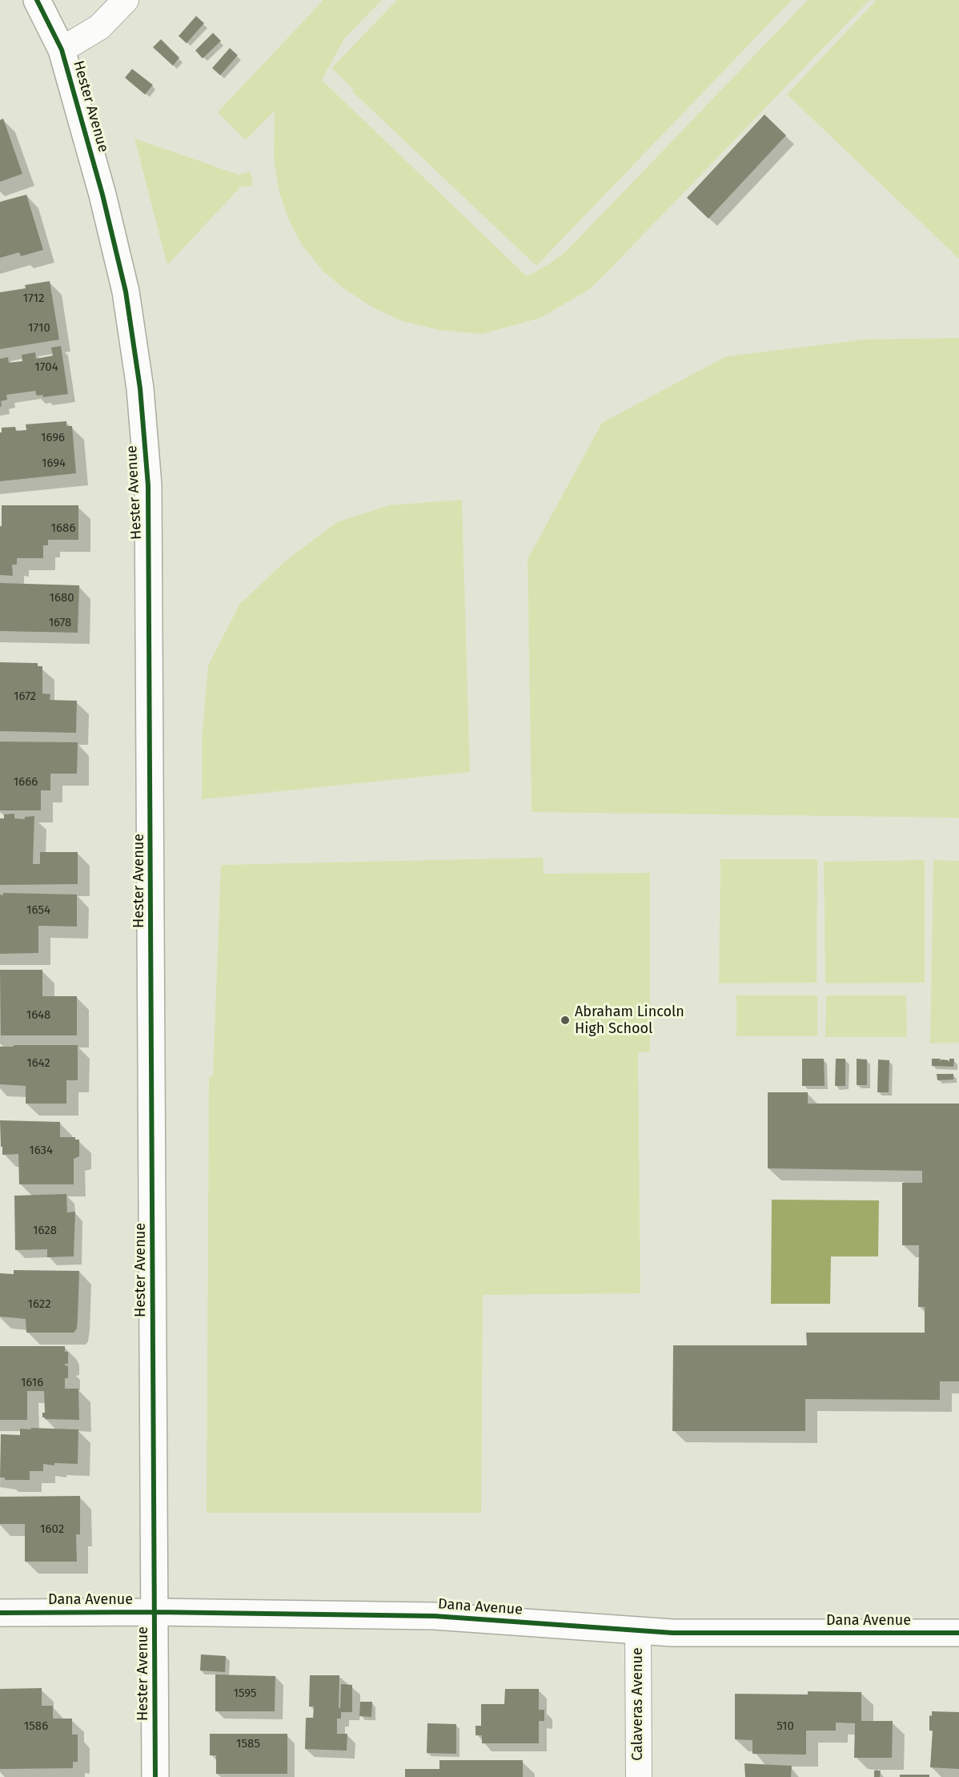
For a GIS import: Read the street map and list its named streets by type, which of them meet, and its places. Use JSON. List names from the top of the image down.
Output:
{
  "streets": {
    "street": ["Hester Avenue", "Dana Avenue", "Calaveras Avenue"]
  },
  "crossings": [
    ["Hester Avenue", "Dana Avenue"],
    ["Dana Avenue", "Calaveras Avenue"]
  ],
  "places": ["Abraham Lincoln High School"],
  "house_numbers": [
    "1712",
    "1710",
    "1704",
    "1696",
    "1694",
    "1686",
    "1680",
    "1678",
    "1672",
    "1666",
    "1654",
    "1648",
    "1642",
    "1634",
    "1628",
    "1622",
    "1616",
    "1602",
    "1595",
    "1586",
    "510",
    "1585"
  ]
}
